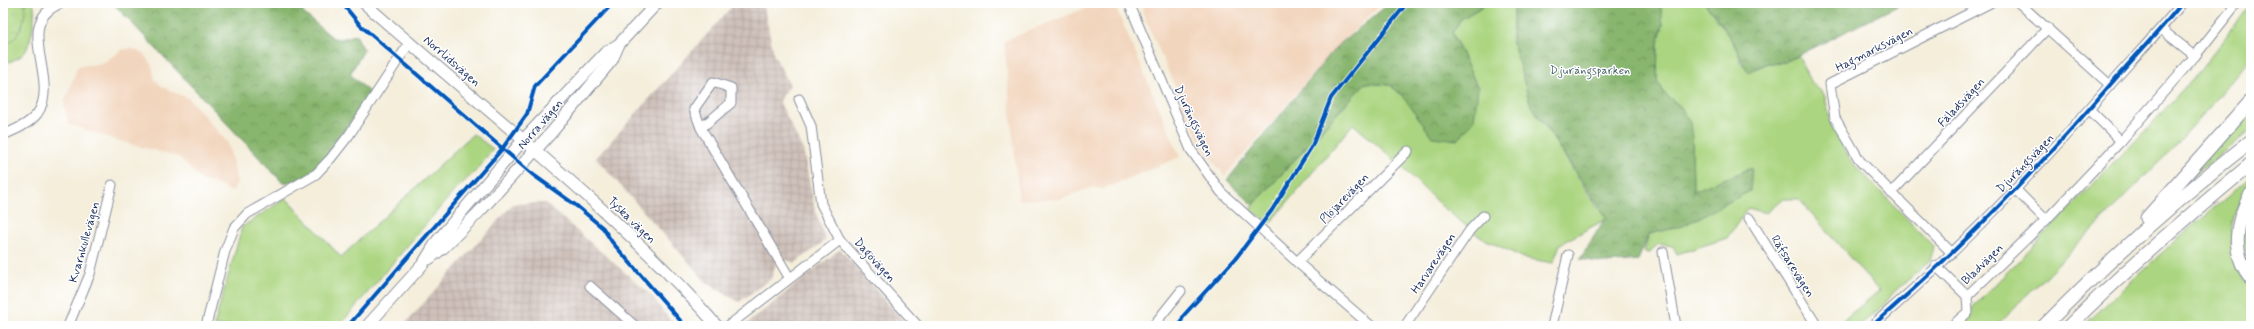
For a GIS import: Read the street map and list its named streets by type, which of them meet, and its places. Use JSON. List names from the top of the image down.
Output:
{
  "streets": {
    "main road": ["Norrlidsvägen", "Norra vägen", "Tyska vägen"],
    "street": [
      "Hagmarksvägen",
      "Fäladsvägen",
      "Djurängsvägen",
      "Plöjarevägen",
      "Kvarnkullevägen",
      "Dagövägen",
      "Harvarevägen",
      "Bladvägen",
      "Räfsarevägen"
    ]
  },
  "crossings": [
    ["Hagmarksvägen", "Fäladsvägen"],
    ["Hagmarksvägen", "Djurängsvägen"],
    ["Norrlidsvägen", "Norra vägen"],
    ["Norrlidsvägen", "Tyska vägen"],
    ["Djurängsvägen", "Plöjarevägen"],
    ["Djurängsvägen", "Bladvägen"],
    ["Norra vägen", "Tyska vägen"]
  ],
  "parks": ["Djurängsparken"]
}
